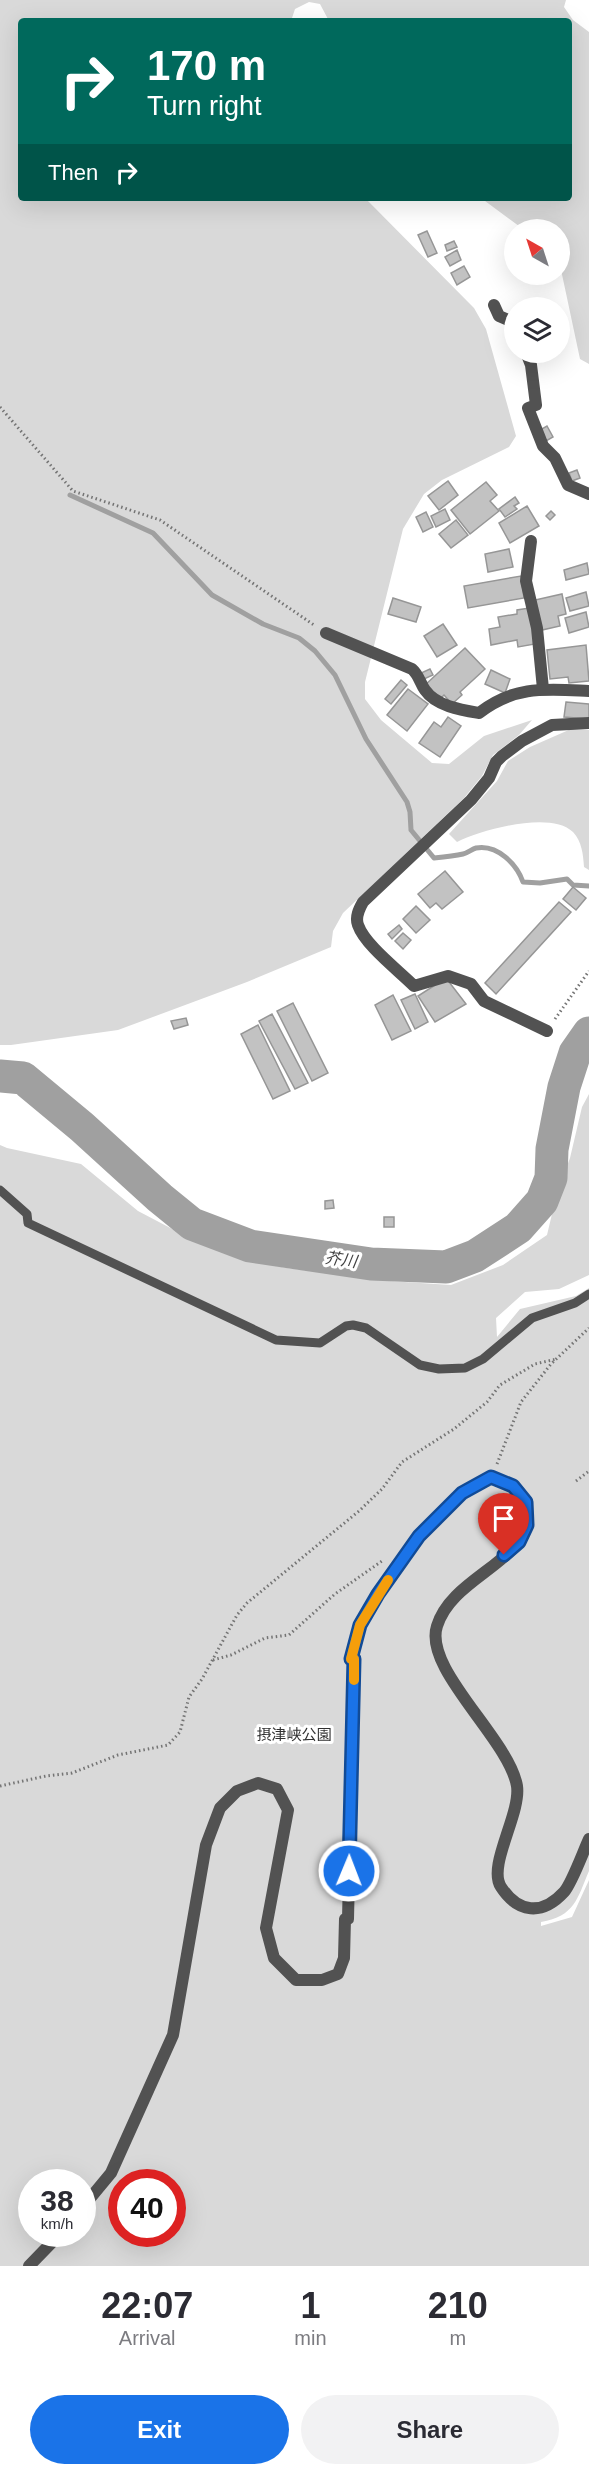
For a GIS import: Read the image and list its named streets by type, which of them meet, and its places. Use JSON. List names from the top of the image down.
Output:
{
  "water": ["芥川"],
  "parks": ["摂津峡公園"],
  "north": "top left",
  "page": {
    "turn": ["170 m", "Turn right"],
    "then": "Then",
    "speed": "38 km/h",
    "limit": "40",
    "eta": [
      "22:07",
      "Arrival",
      "1",
      "min",
      "210",
      "m"
    ],
    "buttons": ["Exit", "Share"]
  }
}
